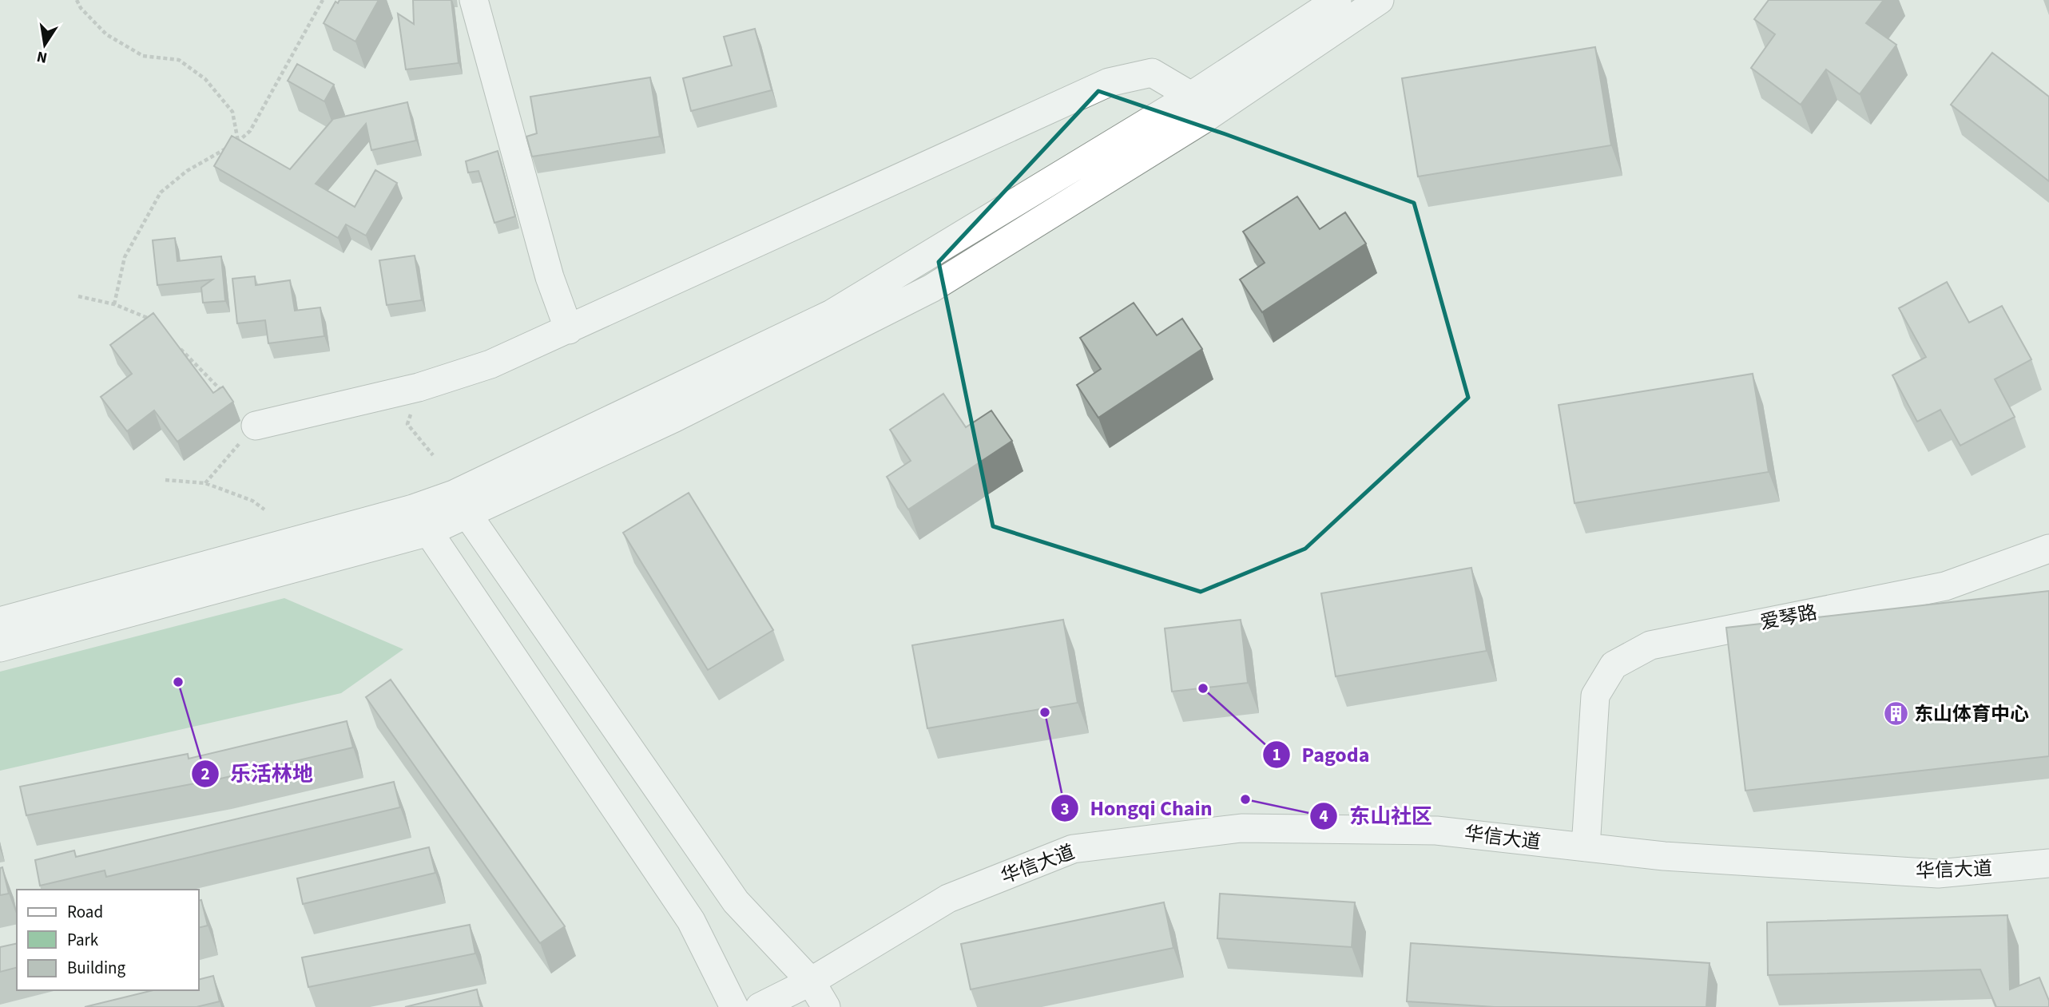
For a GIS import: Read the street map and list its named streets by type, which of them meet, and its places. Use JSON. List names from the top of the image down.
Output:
{
  "streets": {
    "street": ["爱琴路", "华信大道"]
  },
  "crossings": [
    ["爱琴路", "华信大道"]
  ],
  "places": {
    "other": [
      "乐活林地",
      "Pagoda",
      "Hongqi Chain",
      "东山社区"
    ],
    "building": ["东山体育中心"]
  },
  "legend": ["Road", "Park", "Building"],
  "north": "bottom"
}
